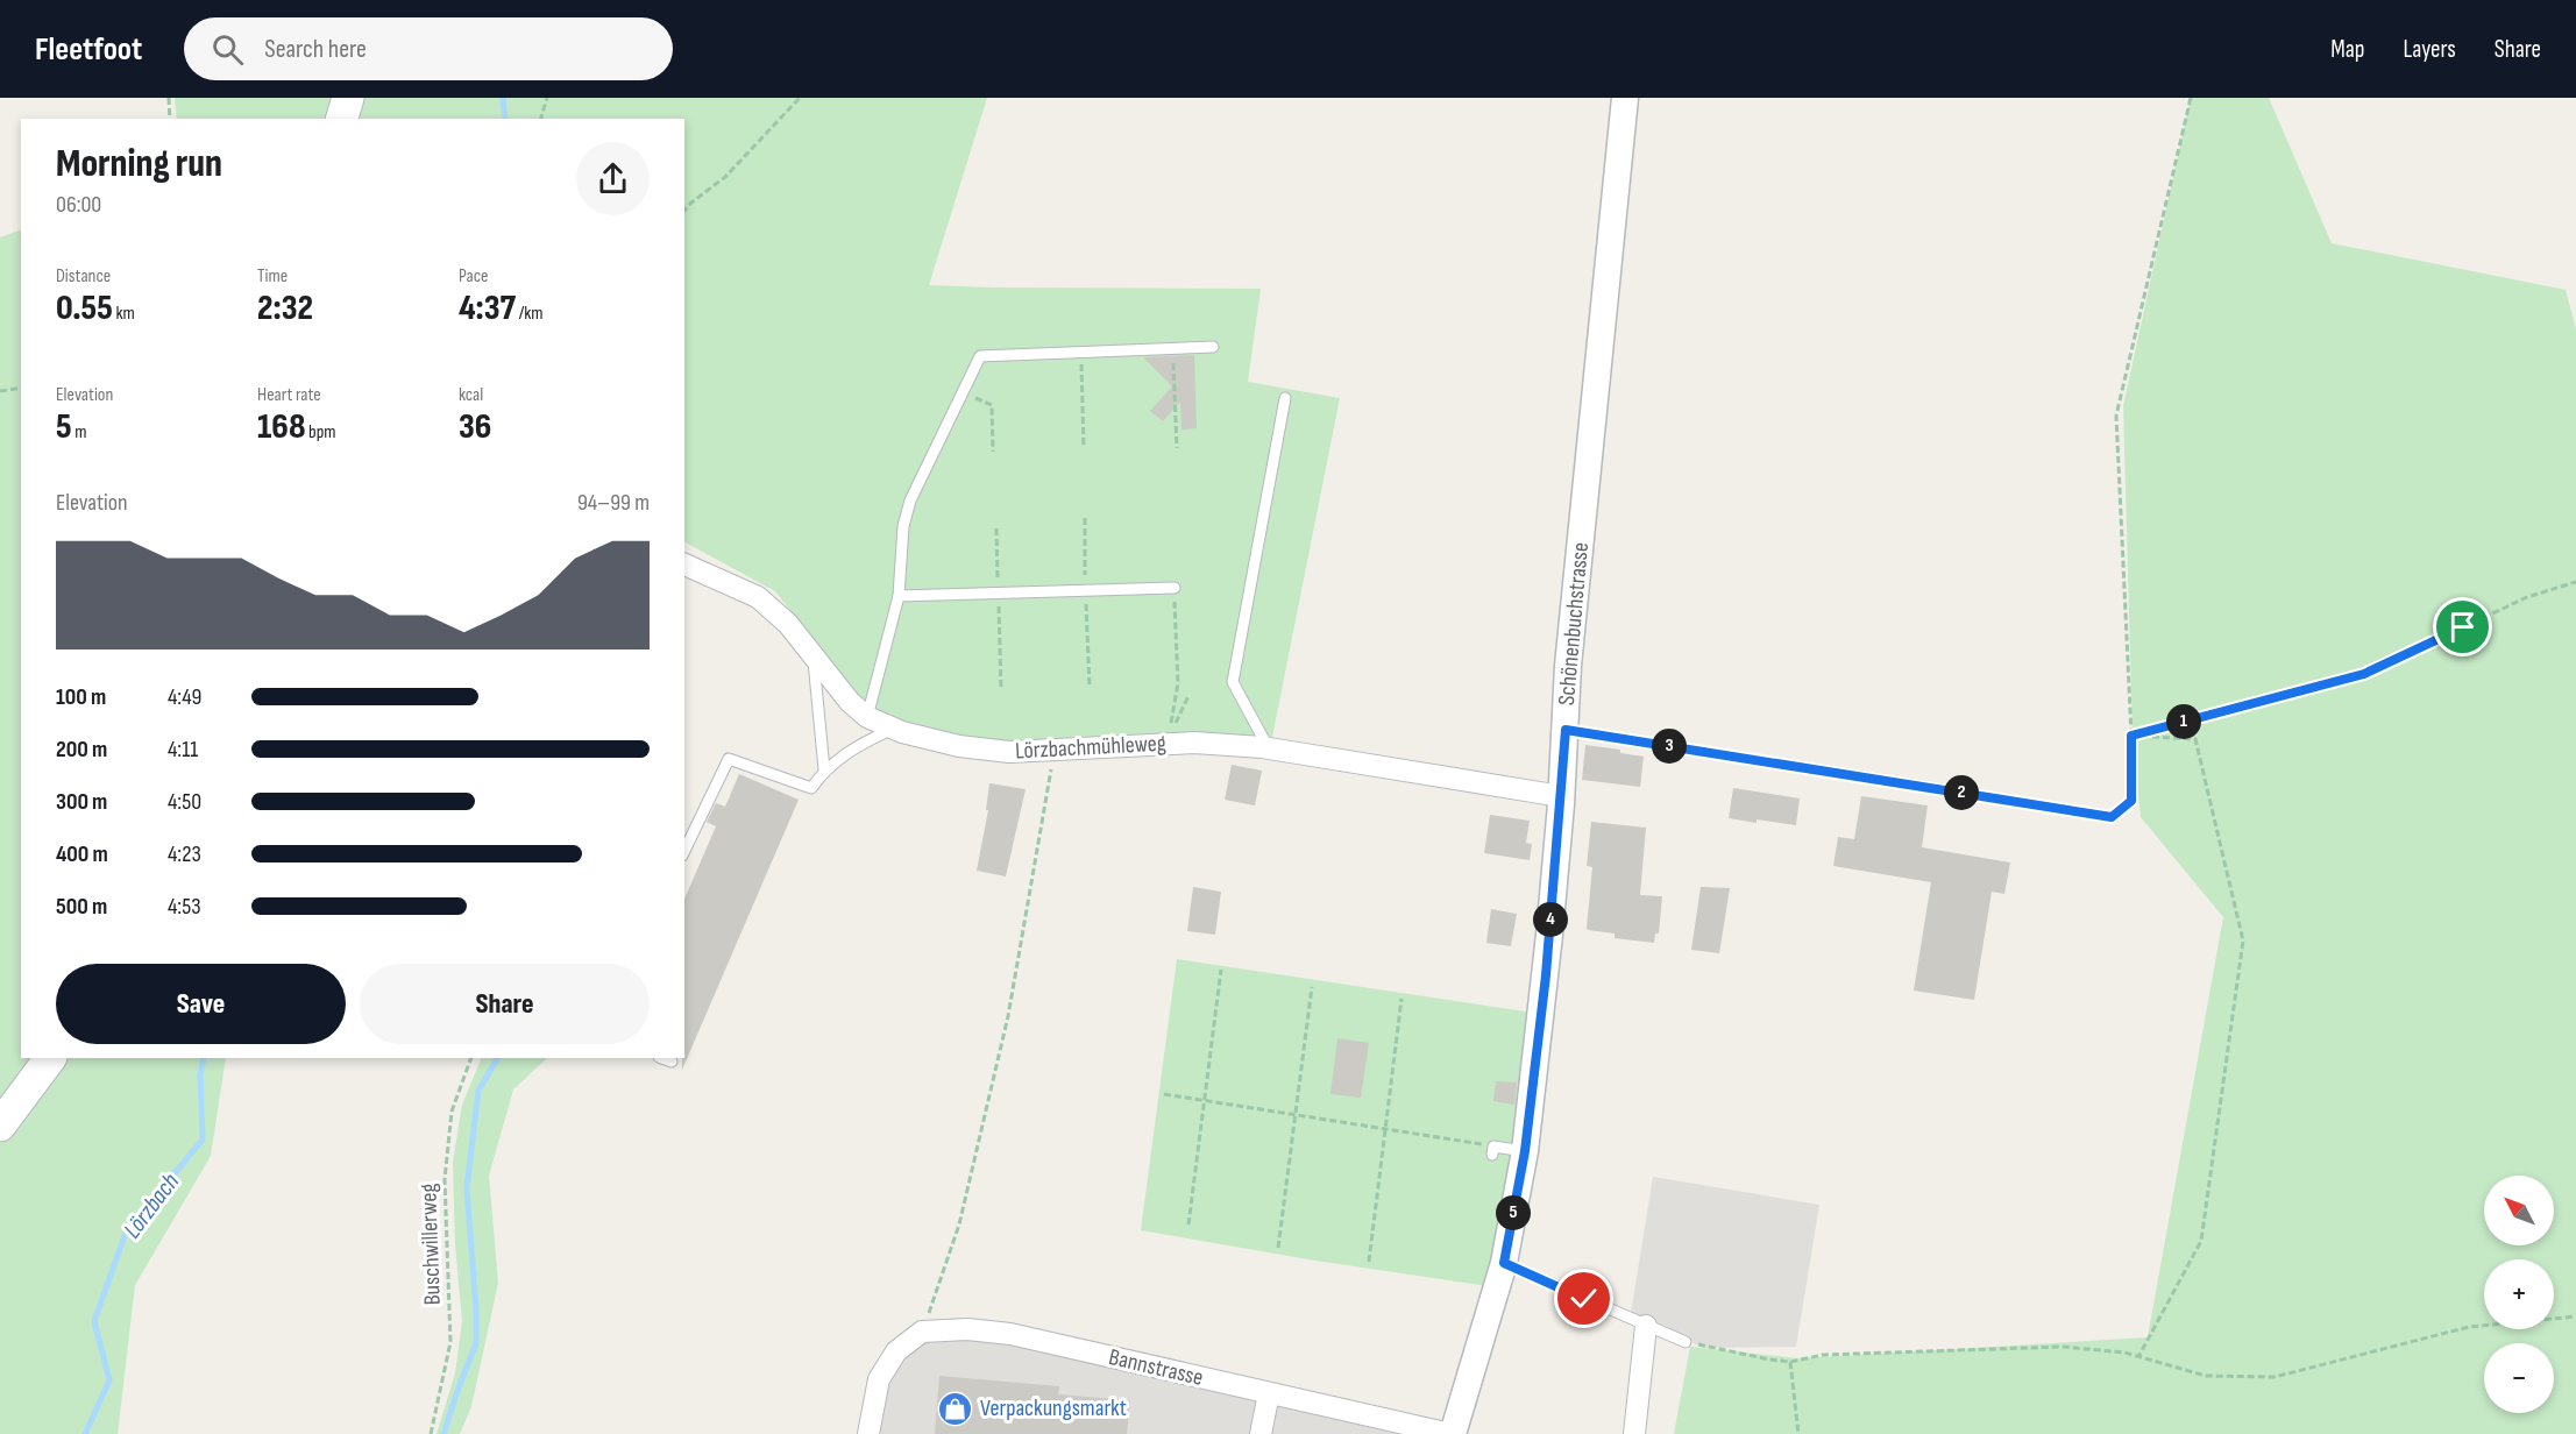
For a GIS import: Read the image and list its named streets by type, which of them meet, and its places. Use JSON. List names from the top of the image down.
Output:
{
  "streets": {
    "street": ["Schönenbuchstrasse", "Lörzbachmühleweg", "Bannstrasse"],
    "path": ["Buschwillerweg"]
  },
  "crossings": [
    ["Schönenbuchstrasse", "Lörzbachmühleweg"],
    ["Schönenbuchstrasse", "Bannstrasse"]
  ],
  "water": ["Lörzbach"],
  "places": {
    "shop": ["Verpackungsmarkt"]
  },
  "north": "top left",
  "page": {
    "header": "Fleetfoot",
    "search": "Search here",
    "nav": ["Map", "Layers", "Share"],
    "heading": ["Morning run", "06:00"],
    "stats": [
      ["Distance", "0.55 km"],
      ["Time", "2:32"],
      ["Pace", "4:37 /km"],
      ["Elevation", "5 m"],
      ["Heart rate", "168 bpm"],
      ["kcal", "36"]
    ],
    "chart": ["Elevation", "94–99 m"],
    "list": [
      {
        "name": "100 m",
        "note": "4:49"
      },
      {
        "name": "200 m",
        "note": "4:11"
      },
      {
        "name": "300 m",
        "note": "4:50"
      },
      {
        "name": "400 m",
        "note": "4:23"
      },
      {
        "name": "500 m",
        "note": "4:53"
      }
    ],
    "pins": [
      "1",
      "3",
      "2",
      "4",
      "5"
    ],
    "buttons": ["Save", "Share"],
    "map_buttons": ["+", "−"]
  }
}
